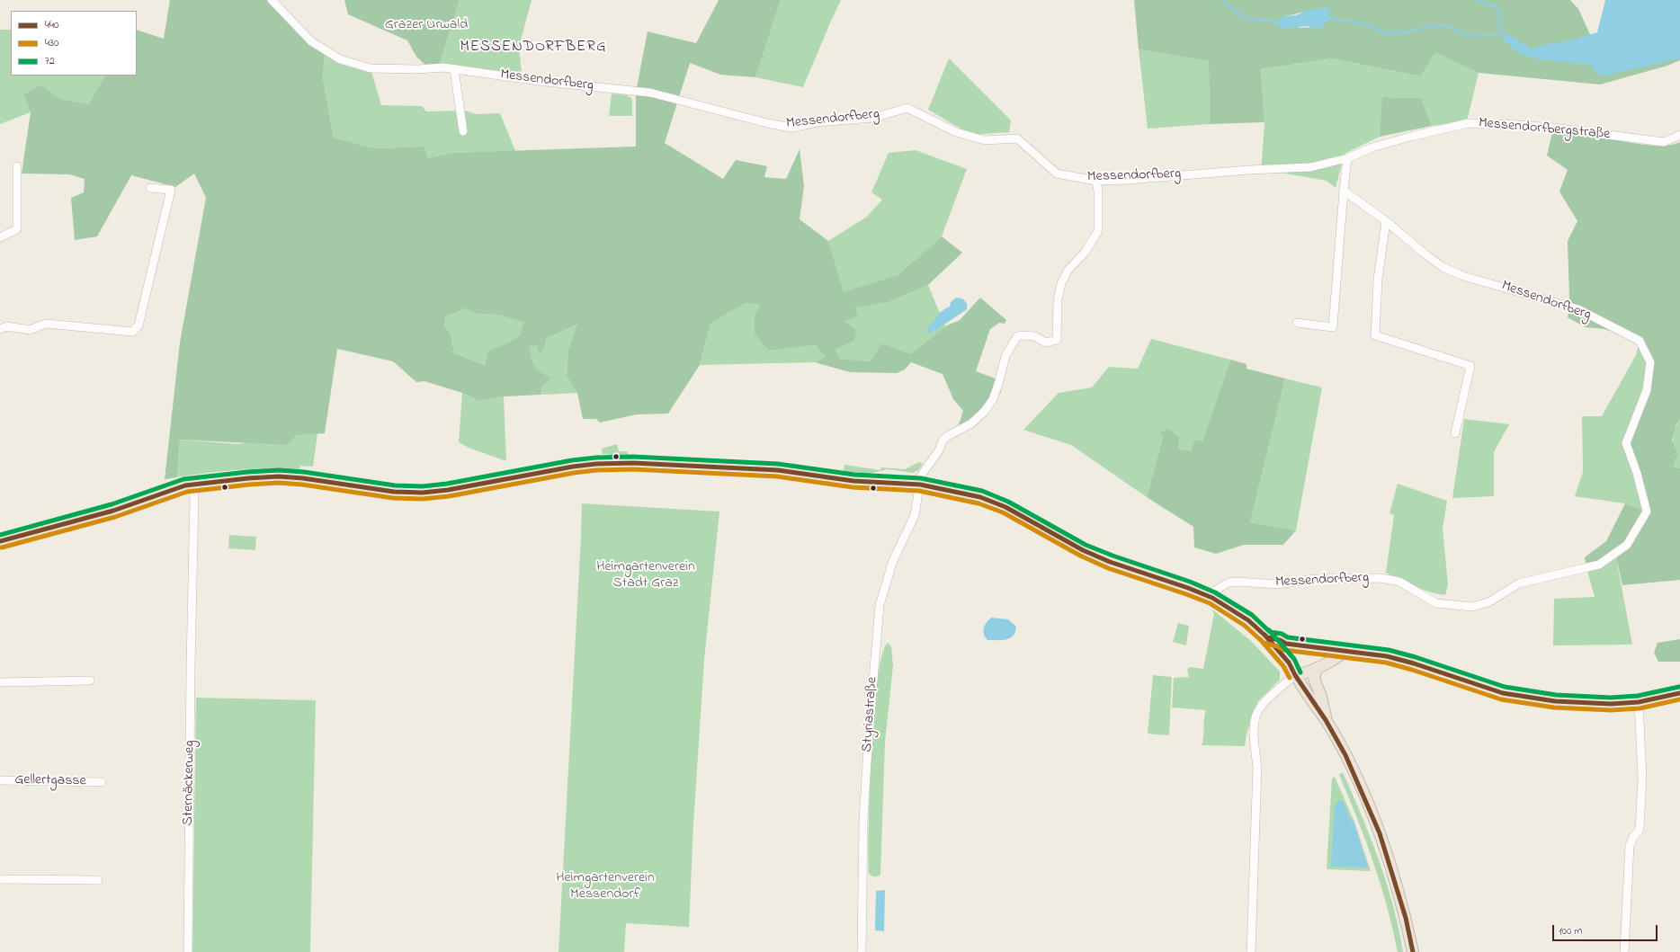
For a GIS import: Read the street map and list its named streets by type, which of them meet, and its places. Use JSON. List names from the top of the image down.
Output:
{
  "streets": {
    "street": [
      "Messendorfberg",
      "Messendorfbergstraße",
      "Styriastraße",
      "Gellertgasse",
      "Sternäckerweg"
    ]
  },
  "crossings": [
    ["Messendorfberg", "Messendorfbergstraße"],
    ["Messendorfberg", "Styriastraße"]
  ],
  "districts": ["MESSENDORFBERG"],
  "parks": ["Grazer Urwald", "Heimgartenverein Stadt Graz", "Heimgartenverein Messendorf"],
  "lines": ["transit line 72", "transit line 440", "transit line 430"],
  "legend": ["440", "430", "72"],
  "scale_bar": "100 m"
}
